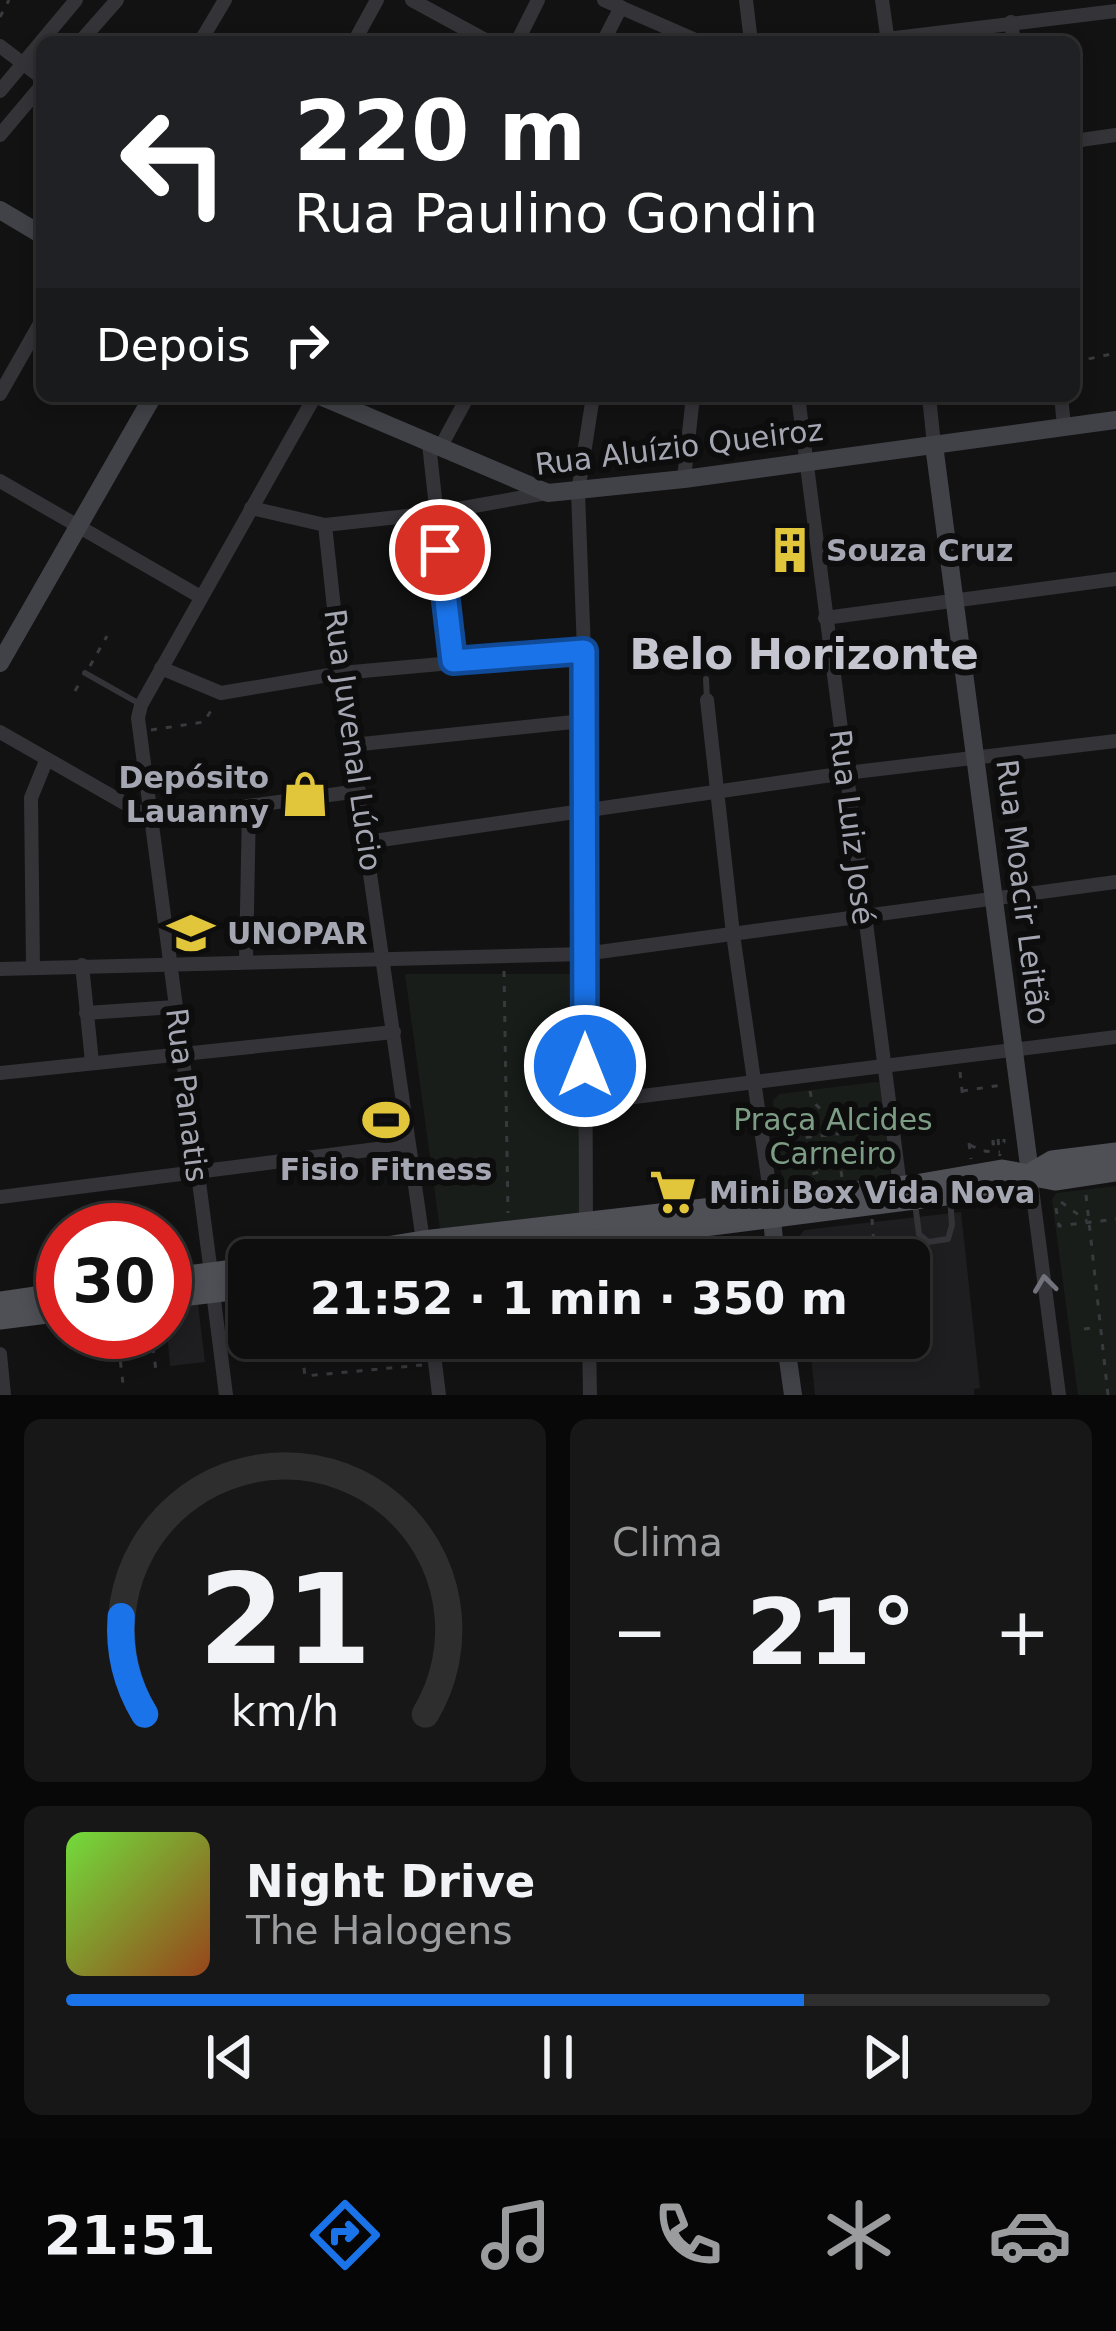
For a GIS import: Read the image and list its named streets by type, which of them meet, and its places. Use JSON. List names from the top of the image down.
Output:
{
  "streets": {
    "street": [
      "Rua Aluízio Queiroz",
      "Rua Juvenal Lúcio",
      "Rua Luiz José",
      "Rua Moacir Leitão",
      "Rua Panatis"
    ]
  },
  "crossings": [
    ["Rua Aluízio Queiroz", "Rua Juvenal Lúcio"],
    ["Rua Aluízio Queiroz", "Rua Luiz José"],
    ["Rua Aluízio Queiroz", "Rua Moacir Leitão"]
  ],
  "districts": ["Belo Horizonte"],
  "parks": ["Praça Alcides Carneiro"],
  "places": {
    "building": ["Souza Cruz"],
    "shop": ["Depósito Lauanny"],
    "school or university": ["UNOPAR"],
    "sports": ["Fisio Fitness"],
    "supermarket": ["Mini Box Vida Nova"]
  },
  "page": {
    "turn": ["220 m", "Rua Paulino Gondin"],
    "then": "Depois",
    "limit": "30",
    "trip": "21:52 · 1 min · 350 m",
    "tile": "Clima",
    "heat": ["−", "21°", "+"],
    "song": ["Night Drive", "The Halogens"],
    "tabs": "21:51",
    "gauge": ["21", "km/h"]
  }
}
